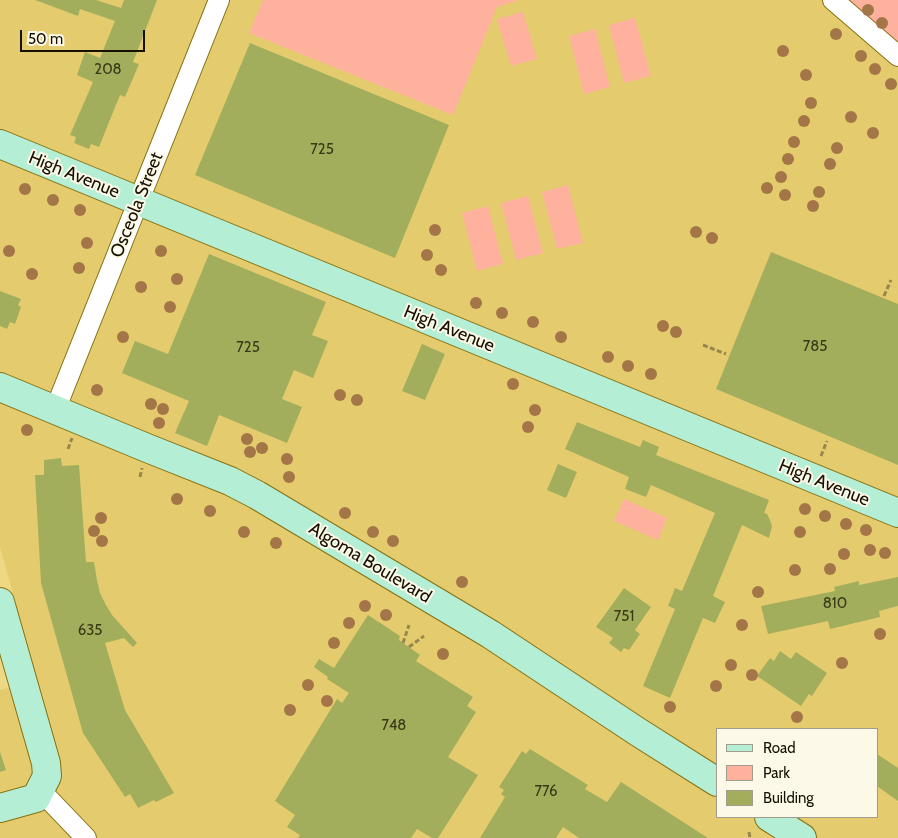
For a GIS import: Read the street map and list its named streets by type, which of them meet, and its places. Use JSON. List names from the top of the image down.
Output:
{
  "streets": {
    "main road": ["High Avenue", "Algoma Boulevard"],
    "street": ["Osceola Street"]
  },
  "crossings": [
    ["High Avenue", "Osceola Street"],
    ["Osceola Street", "Algoma Boulevard"]
  ],
  "house_numbers": [
    "208",
    "725",
    "785",
    "725",
    "810",
    "751",
    "635",
    "748",
    "776"
  ],
  "legend": ["Road", "Park", "Building"],
  "scale_bar": "50 m"
}
